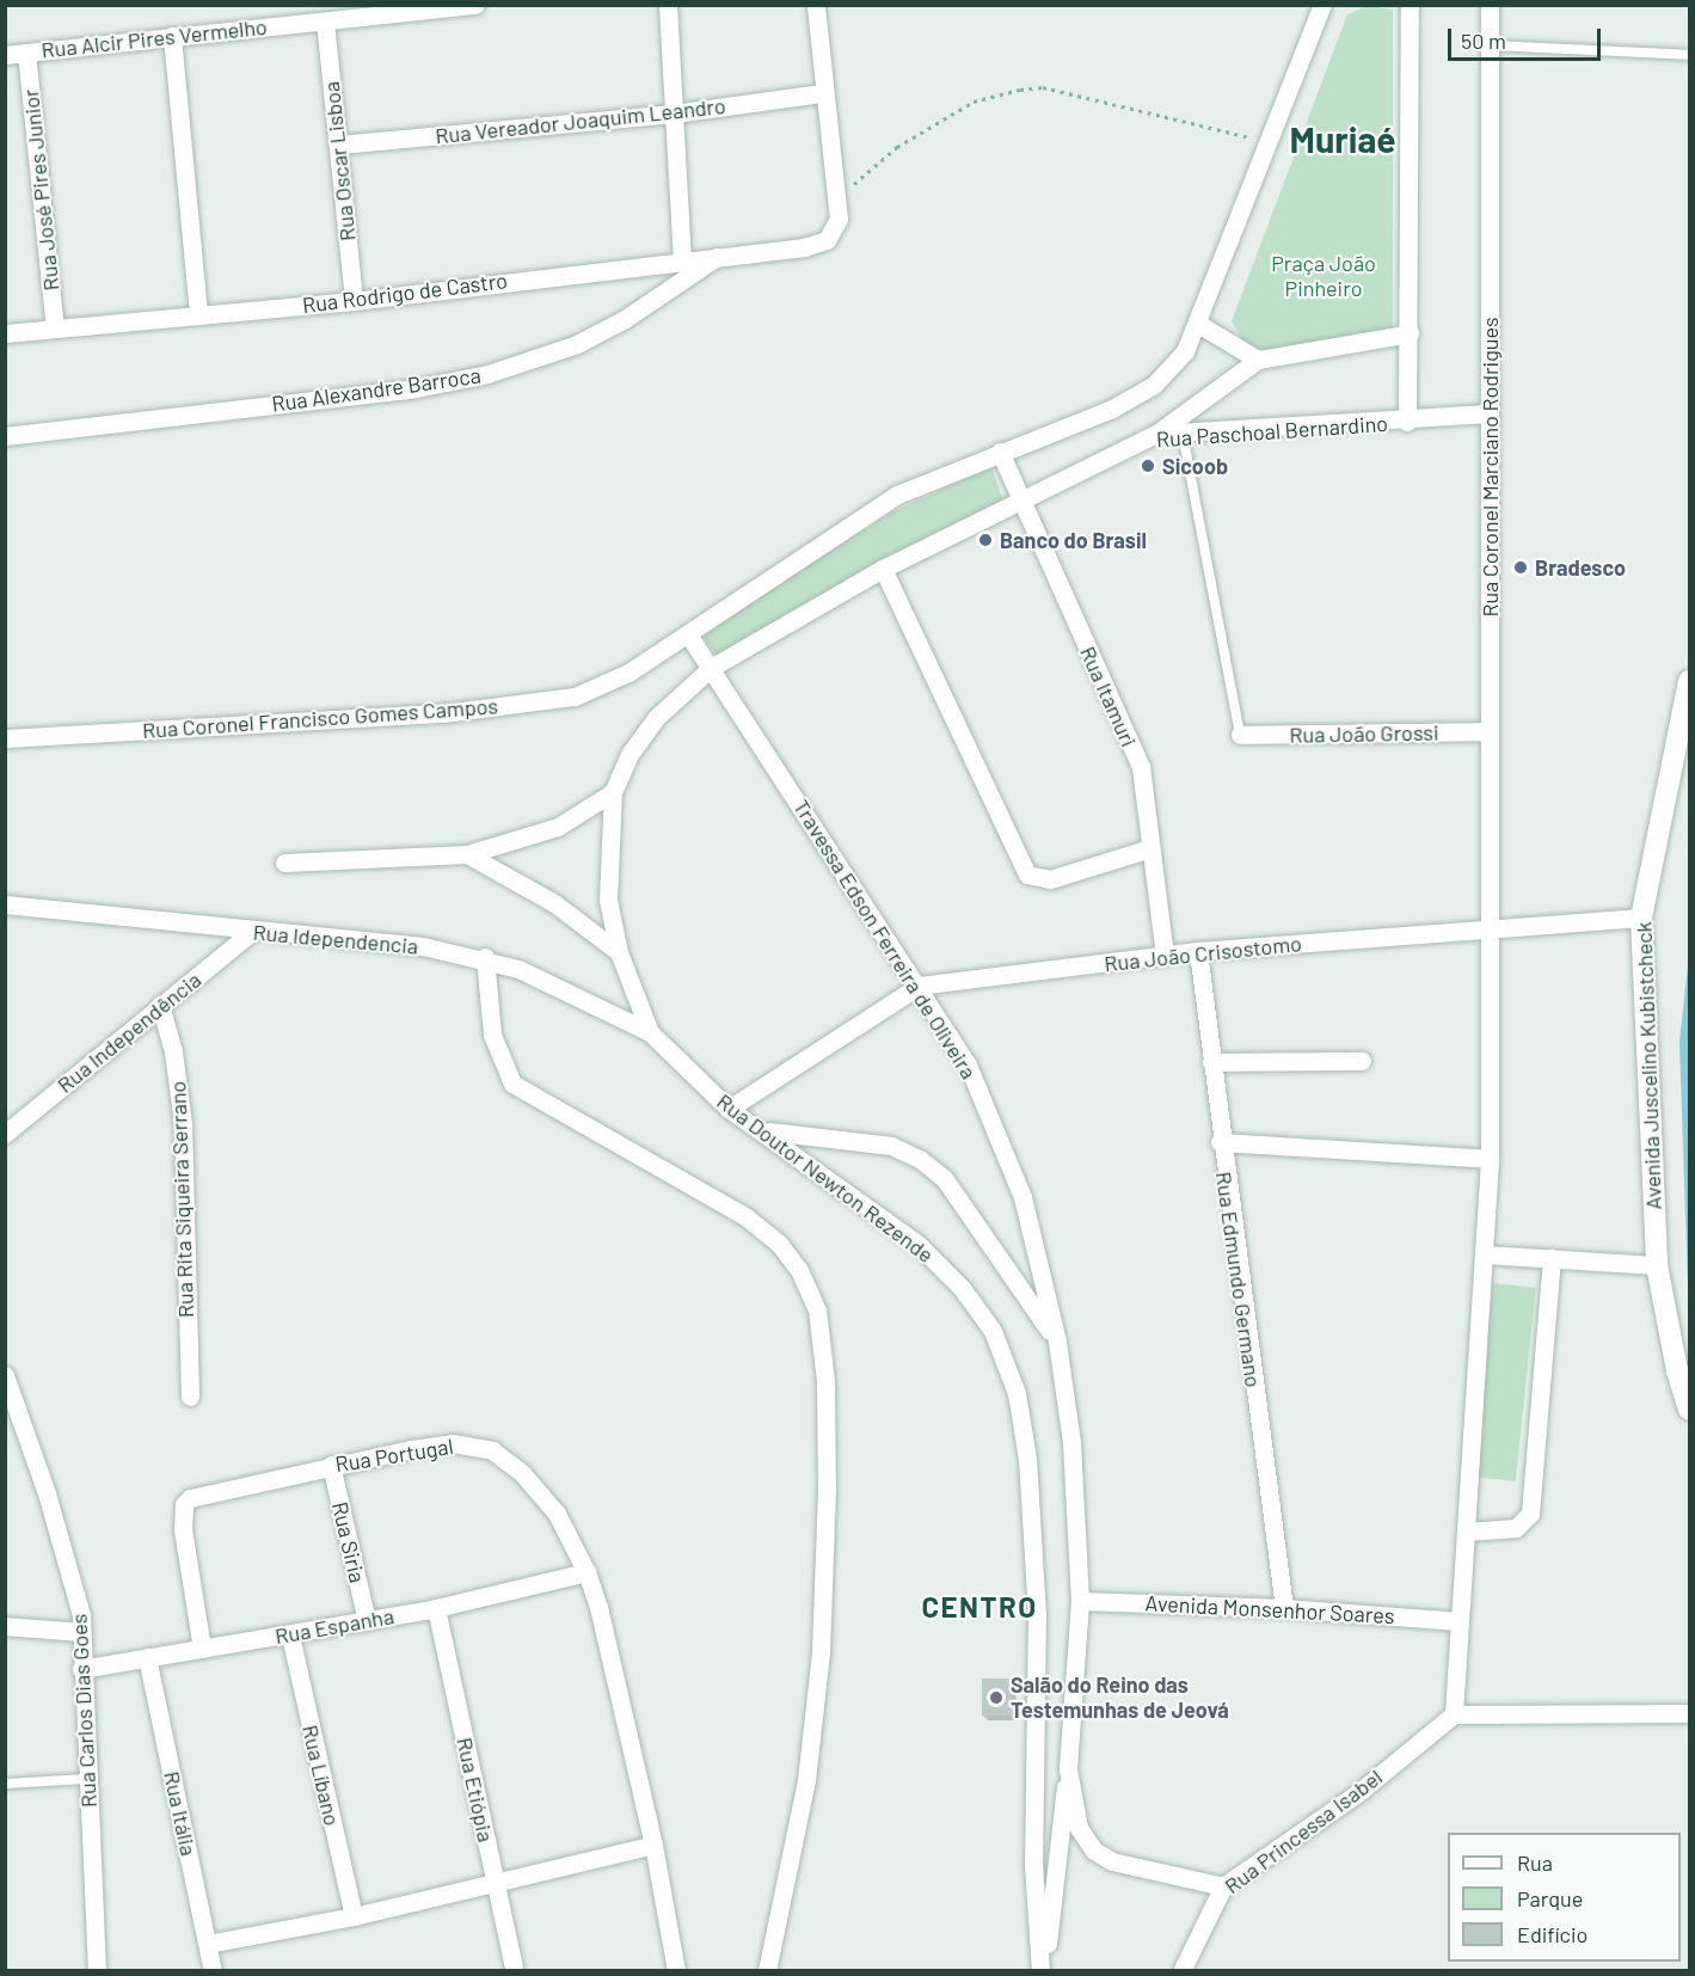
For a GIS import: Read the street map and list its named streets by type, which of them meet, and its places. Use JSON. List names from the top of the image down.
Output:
{
  "streets": {
    "street": [
      "Rua Alcir Pires Vermelho",
      "Rua Vereador Joaquim Leandro",
      "Rua Oscar Lisboa",
      "Rua José Pires Junior",
      "Rua Rodrigo de Castro",
      "Rua Alexandre Barroca",
      "Rua Paschoal Bernardino",
      "Rua Coronel Marciano Rodrigues",
      "Rua Itamuri",
      "Rua Coronel Francisco Gomes Campos",
      "Rua João Grossi",
      "Rua Idependencia",
      "Travessa Edson Ferreira de Oliveira",
      "Rua João Crisostomo",
      "Rua Independência",
      "Avenida Juscelino Kubistcheck",
      "Rua Doutor Newton Rezende",
      "Rua Rita Siqueira Serrano",
      "Rua Edmundo Germano",
      "Rua Portugal",
      "Rua Siria",
      "Avenida Monsenhor Soares",
      "Rua Espanha",
      "Rua Carlos Dias Goes",
      "Rua Líbano",
      "Rua Etiópia",
      "Rua Itália",
      "Rua Princessa Isabel"
    ]
  },
  "crossings": [
    ["Rua Alcir Pires Vermelho", "Rua Oscar Lisboa"],
    ["Rua Alcir Pires Vermelho", "Rua José Pires Junior"],
    ["Rua Vereador Joaquim Leandro", "Rua Oscar Lisboa"],
    ["Rua Oscar Lisboa", "Rua Rodrigo de Castro"],
    ["Rua José Pires Junior", "Rua Rodrigo de Castro"],
    ["Rua Rodrigo de Castro", "Rua Alexandre Barroca"],
    ["Rua Paschoal Bernardino", "Rua Coronel Marciano Rodrigues"],
    ["Rua Paschoal Bernardino", "Rua Itamuri"],
    ["Rua Paschoal Bernardino", "Travessa Edson Ferreira de Oliveira"],
    ["Rua Coronel Marciano Rodrigues", "Rua João Grossi"],
    ["Rua Coronel Marciano Rodrigues", "Rua João Crisostomo"],
    ["Rua Coronel Marciano Rodrigues", "Avenida Monsenhor Soares"],
    ["Rua Coronel Marciano Rodrigues", "Rua Princessa Isabel"],
    ["Rua Itamuri", "Rua João Crisostomo"],
    ["Rua Coronel Francisco Gomes Campos", "Travessa Edson Ferreira de Oliveira"],
    ["Rua Idependencia", "Rua Independência"],
    ["Rua Idependencia", "Rua Doutor Newton Rezende"],
    ["Travessa Edson Ferreira de Oliveira", "Rua João Crisostomo"],
    ["Travessa Edson Ferreira de Oliveira", "Avenida Monsenhor Soares"],
    ["Travessa Edson Ferreira de Oliveira", "Rua Princessa Isabel"],
    ["Rua João Crisostomo", "Avenida Juscelino Kubistcheck"],
    ["Rua João Crisostomo", "Rua Edmundo Germano"],
    ["Rua Independência", "Rua Rita Siqueira Serrano"],
    ["Rua Edmundo Germano", "Avenida Monsenhor Soares"],
    ["Rua Portugal", "Rua Siria"],
    ["Rua Portugal", "Rua Espanha"],
    ["Rua Siria", "Rua Espanha"],
    ["Rua Espanha", "Rua Carlos Dias Goes"],
    ["Rua Espanha", "Rua Líbano"],
    ["Rua Espanha", "Rua Etiópia"],
    ["Rua Espanha", "Rua Itália"]
  ],
  "districts": ["Muriaé", "CENTRO"],
  "parks": ["Praça João Pinheiro"],
  "places": [
    "Sicoob",
    "Banco do Brasil",
    "Bradesco",
    "Salão do Reino das Testemunhas de Jeová"
  ],
  "legend": ["Rua", "Parque", "Edifício"],
  "scale_bar": "50 m"
}
